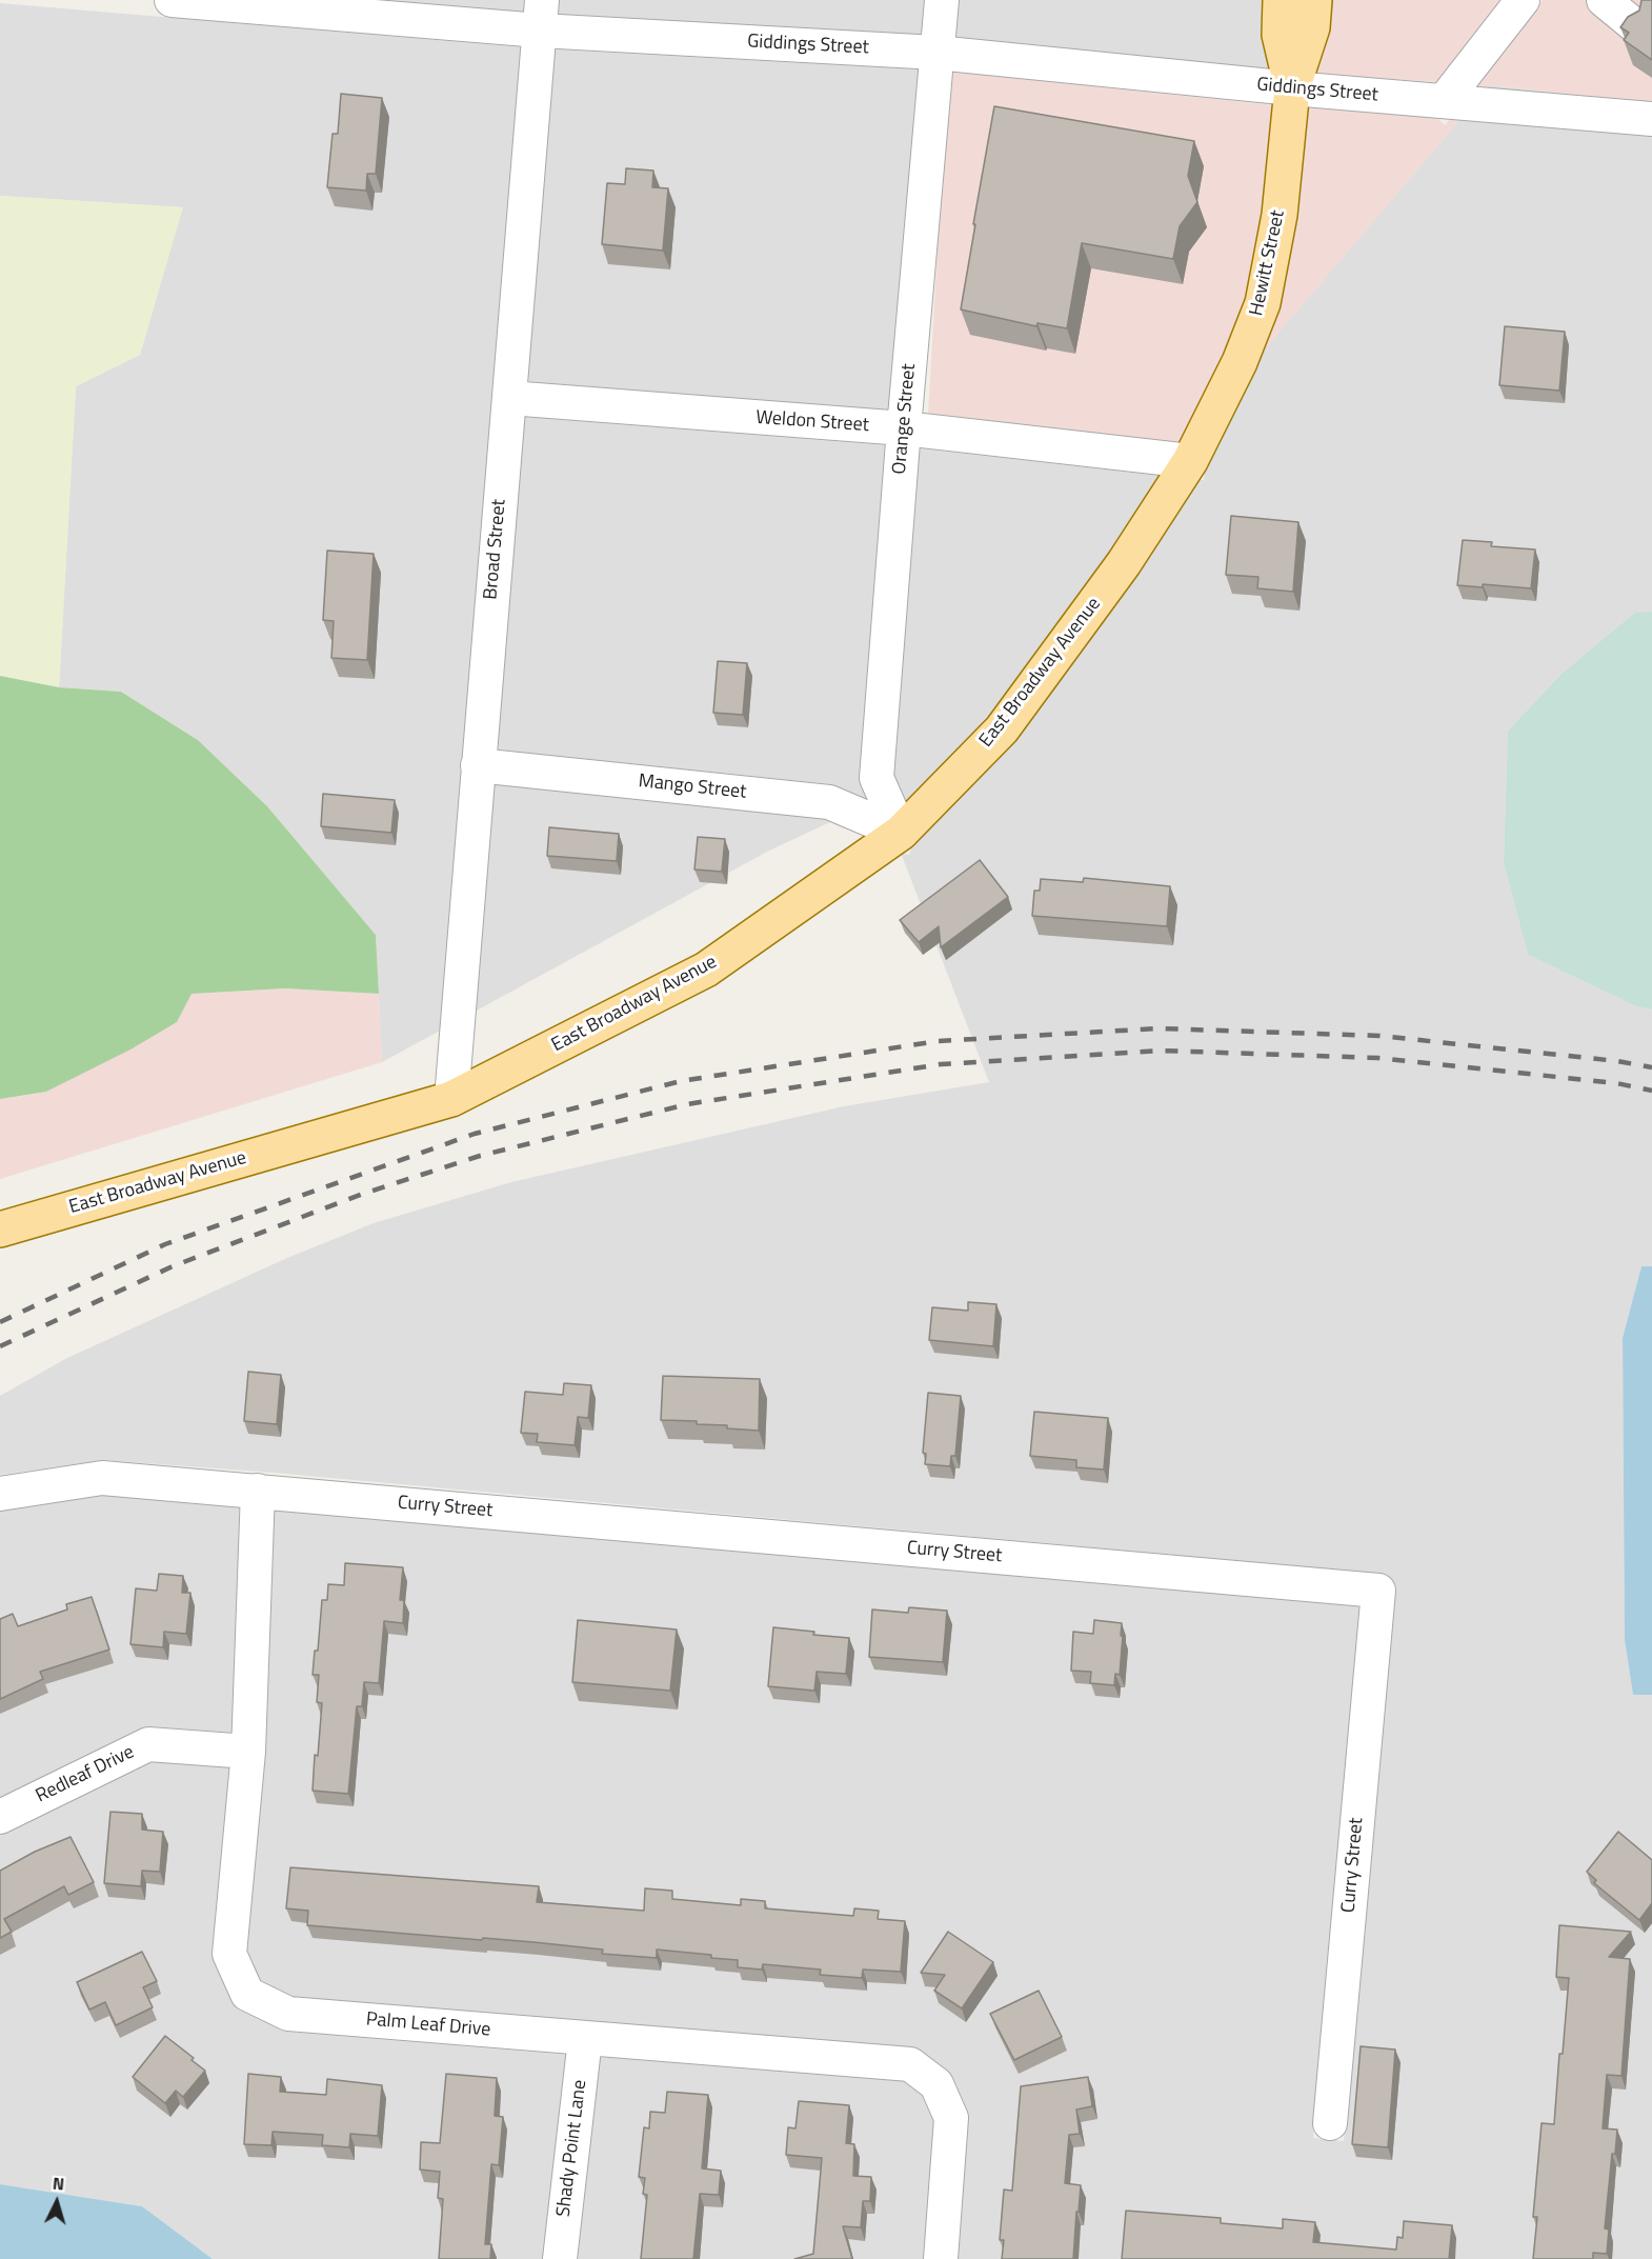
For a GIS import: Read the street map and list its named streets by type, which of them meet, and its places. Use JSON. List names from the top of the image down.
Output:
{
  "streets": {
    "main road": ["Hewitt Street", "East Broadway Avenue"],
    "street": [
      "Giddings Street",
      "Orange Street",
      "Weldon Street",
      "Broad Street",
      "Mango Street",
      "Curry Street",
      "Redleaf Drive",
      "Palm Leaf Drive",
      "Shady Point Lane"
    ]
  },
  "crossings": [
    ["Giddings Street", "Hewitt Street"],
    ["Giddings Street", "Orange Street"],
    ["Giddings Street", "Broad Street"],
    ["Hewitt Street", "Weldon Street"],
    ["Hewitt Street", "East Broadway Avenue"],
    ["Orange Street", "Weldon Street"],
    ["Orange Street", "East Broadway Avenue"],
    ["Orange Street", "Mango Street"],
    ["Weldon Street", "Broad Street"],
    ["Weldon Street", "East Broadway Avenue"],
    ["Broad Street", "East Broadway Avenue"],
    ["Broad Street", "Mango Street"],
    ["East Broadway Avenue", "Mango Street"],
    ["Curry Street", "Palm Leaf Drive"],
    ["Redleaf Drive", "Palm Leaf Drive"],
    ["Palm Leaf Drive", "Shady Point Lane"]
  ],
  "north": "top"
}
